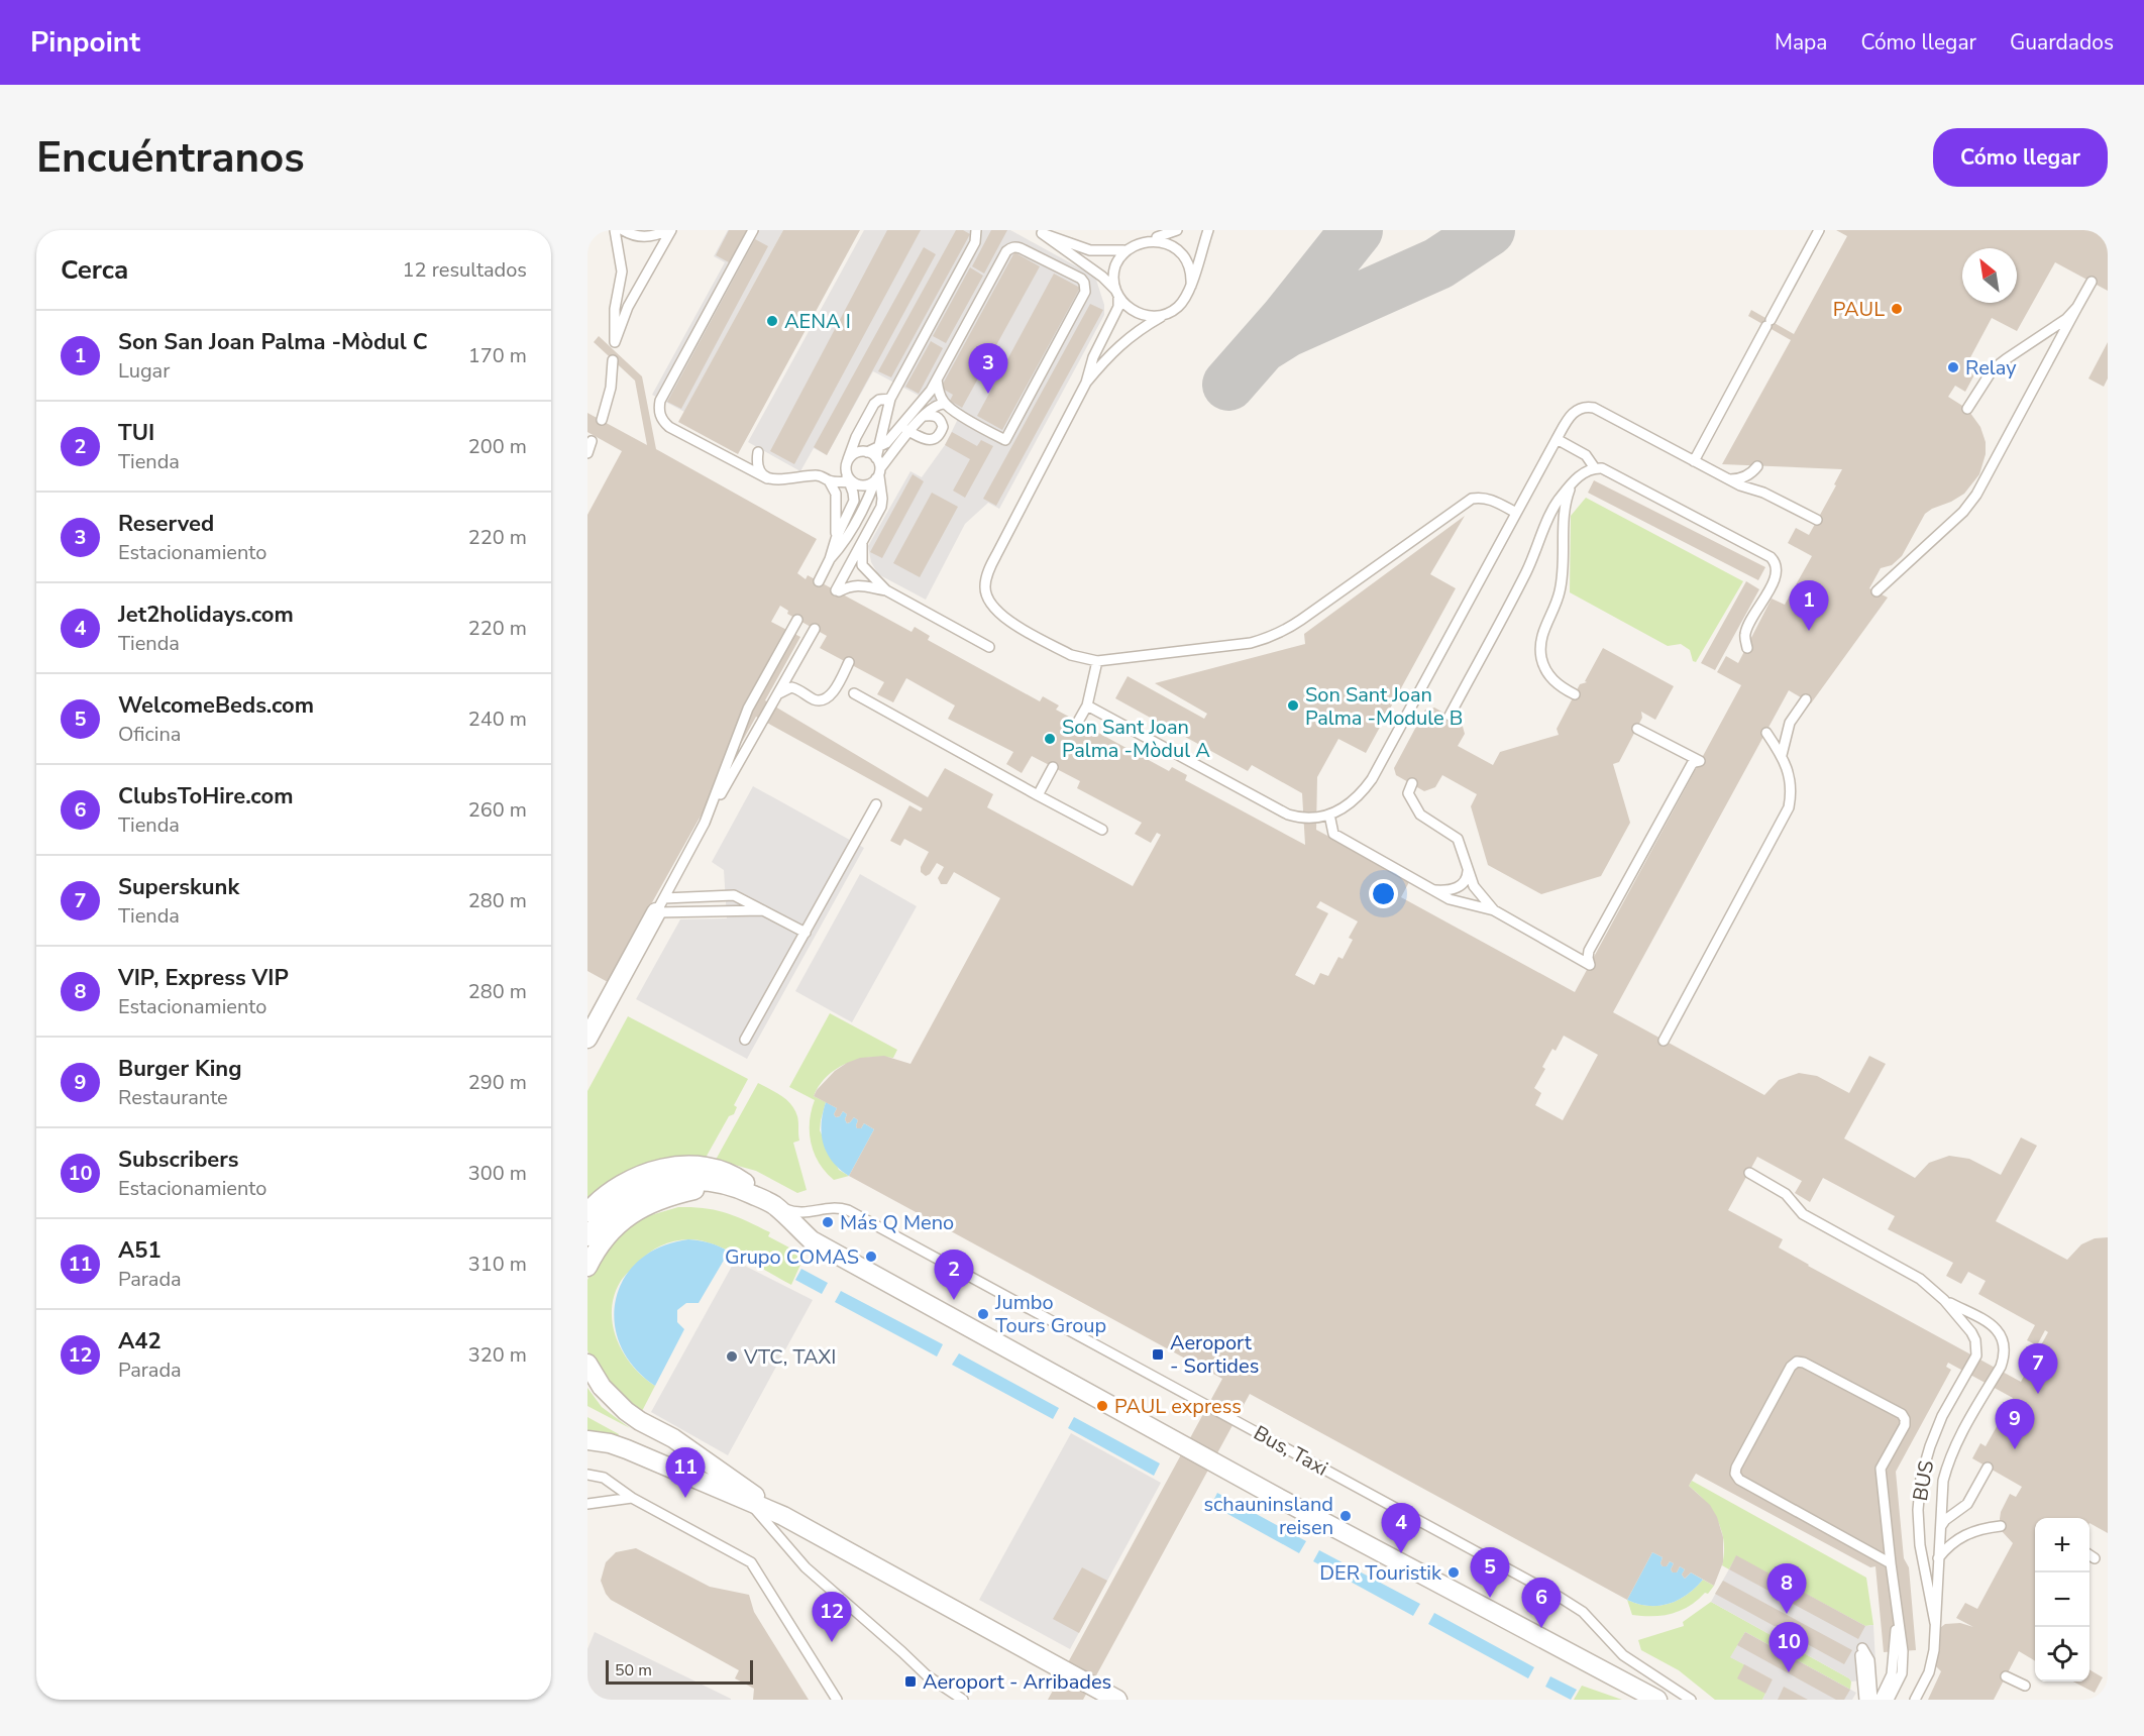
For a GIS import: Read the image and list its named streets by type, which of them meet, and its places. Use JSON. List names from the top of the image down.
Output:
{
  "streets": {
    "lane": ["Bus, Taxi", "BUS"]
  },
  "places": {
    "other": [
      "PAUL",
      "AENA I",
      "Relay",
      "Son Sant Joan Palma -Module B",
      "Son Sant Joan Palma -Mòdul A",
      "Más Q Meno",
      "Grupo COMAS",
      "Jumbo Tours Group",
      "VTC, TAXI",
      "PAUL express",
      "schauninsland reisen",
      "DER Touristik"
    ],
    "transit": ["Aeroport - Sortides", "Aeroport - Arribades"]
  },
  "scale_bar": "50 m",
  "north": "top left",
  "page": {
    "header": "Pinpoint",
    "nav": ["Mapa", "Cómo llegar", "Guardados"],
    "buttons": "Cómo llegar",
    "title": "Encuéntranos",
    "heading": ["Cerca", "12 resultados"],
    "list": [
      {
        "mark": "1",
        "name": "Son San Joan Palma -Mòdul C",
        "note": "Lugar",
        "value": "170 m"
      },
      {
        "mark": "2",
        "name": "TUI",
        "note": "Tienda",
        "value": "200 m"
      },
      {
        "mark": "3",
        "name": "Reserved",
        "note": "Estacionamiento",
        "value": "220 m"
      },
      {
        "mark": "4",
        "name": "Jet2holidays.com",
        "note": "Tienda",
        "value": "220 m"
      },
      {
        "mark": "5",
        "name": "WelcomeBeds.com",
        "note": "Oficina",
        "value": "240 m"
      },
      {
        "mark": "6",
        "name": "ClubsToHire.com",
        "note": "Tienda",
        "value": "260 m"
      },
      {
        "mark": "7",
        "name": "Superskunk",
        "note": "Tienda",
        "value": "280 m"
      },
      {
        "mark": "8",
        "name": "VIP, Express VIP",
        "note": "Estacionamiento",
        "value": "280 m"
      },
      {
        "mark": "9",
        "name": "Burger King",
        "note": "Restaurante",
        "value": "290 m"
      },
      {
        "mark": "10",
        "name": "Subscribers",
        "note": "Estacionamiento",
        "value": "300 m"
      },
      {
        "mark": "11",
        "name": "A51",
        "note": "Parada",
        "value": "310 m"
      },
      {
        "mark": "12",
        "name": "A42",
        "note": "Parada",
        "value": "320 m"
      }
    ],
    "pins": [
      "3",
      "1",
      "2",
      "7",
      "9",
      "11",
      "4",
      "5",
      "8",
      "6",
      "12",
      "10"
    ],
    "map_buttons": ["+", "−"],
    "scale": "50 m"
  }
}
